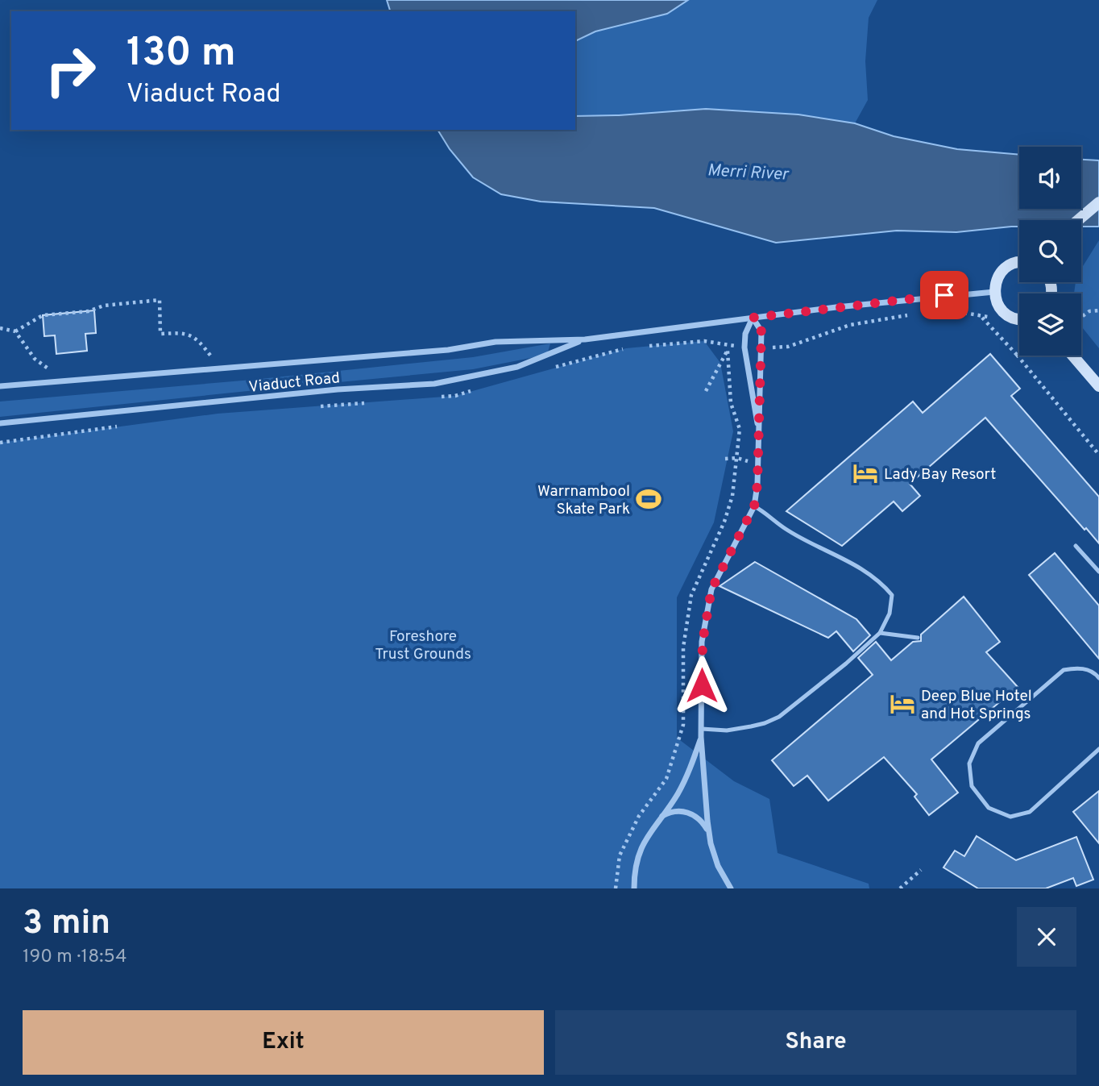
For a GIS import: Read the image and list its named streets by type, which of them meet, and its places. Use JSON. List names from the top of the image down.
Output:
{
  "streets": {
    "street": ["Viaduct Road"]
  },
  "water": ["Merri River"],
  "parks": ["Foreshore Trust Grounds"],
  "places": {
    "hotel": ["Lady Bay Resort", "Deep Blue Hotel and Hot Springs"],
    "sports": ["Warrnambool Skate Park"]
  },
  "page": {
    "turn": ["130 m", "Viaduct Road"],
    "heading": ["3 min", "190 m · 18:54"],
    "buttons": ["Exit", "Share"]
  }
}
